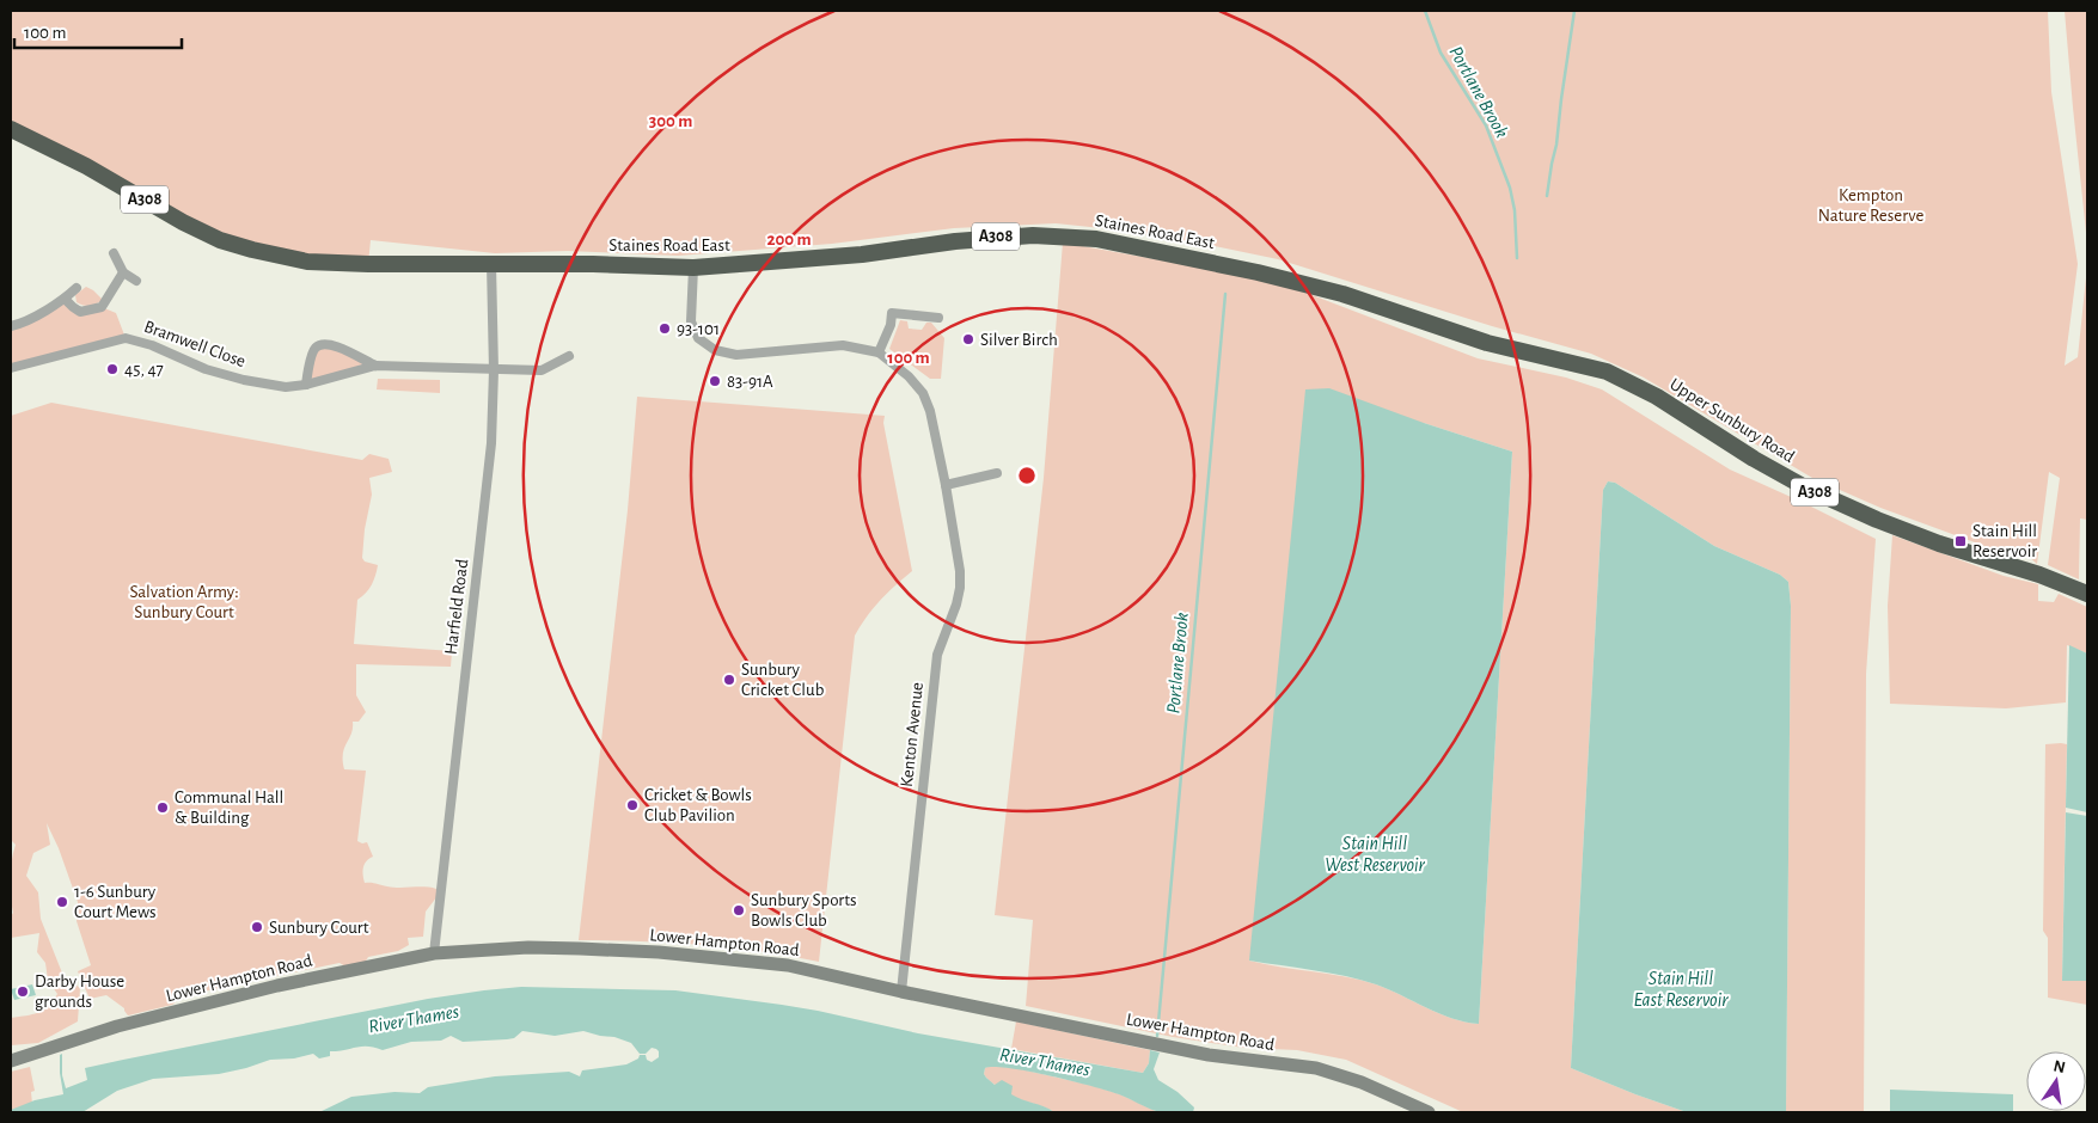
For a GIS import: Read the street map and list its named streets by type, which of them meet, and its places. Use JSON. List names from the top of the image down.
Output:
{
  "streets": {
    "highway": ["A308", "Staines Road East", "Upper Sunbury Road"],
    "street": [
      "Bramwell Close",
      "Harfield Road",
      "Kenton Avenue",
      "Lower Hampton Road"
    ]
  },
  "crossings": [
    ["Staines Road East", "Upper Sunbury Road"],
    ["Staines Road East", "Harfield Road"],
    ["Staines Road East", "Kenton Avenue"],
    ["Bramwell Close", "Harfield Road"],
    ["Harfield Road", "Lower Hampton Road"],
    ["Kenton Avenue", "Lower Hampton Road"]
  ],
  "water": [
    "Portlane Brook",
    "Stain Hill West Reservoir",
    "Stain Hill East Reservoir",
    "River Thames"
  ],
  "parks": ["Kempton Nature Reserve", "Salvation Army: Sunbury Court"],
  "places": {
    "other": [
      "93-101",
      "Silver Birch",
      "45, 47",
      "83-91A",
      "Sunbury Cricket Club",
      "Cricket & Bowls Club Pavilion",
      "Communal Hall & Building",
      "1-6 Sunbury Court Mews",
      "Sunbury Sports Bowls Club",
      "Sunbury Court",
      "Darby House grounds"
    ],
    "transit": ["Stain Hill Reservoir"]
  },
  "scale_bar": "100 m",
  "north": "top",
  "rings": ["300 m", "200 m", "100 m"]
}
